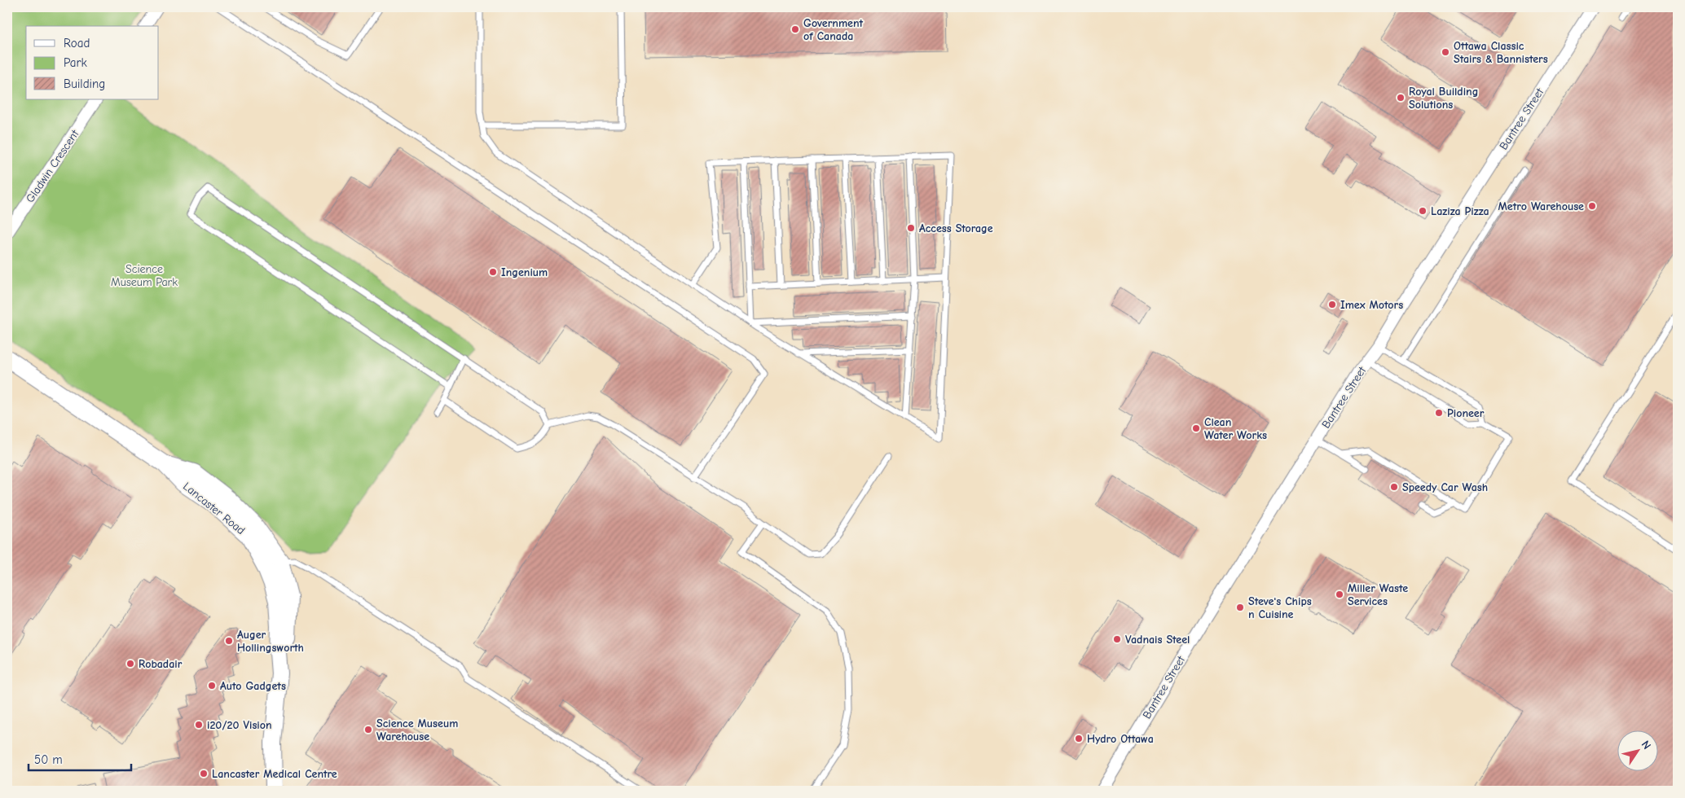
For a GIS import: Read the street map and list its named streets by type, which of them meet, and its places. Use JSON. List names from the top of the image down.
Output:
{
  "streets": {
    "street": ["Bantree Street", "Gladwin Crescent", "Lancaster Road"]
  },
  "parks": ["Science Museum Park"],
  "places": [
    "Government of Canada",
    "Ottawa Classic Stairs & Bannisters",
    "Royal Building Solutions",
    "Metro Warehouse",
    "Laziza Pizza",
    "Access Storage",
    "Ingenium",
    "Imex Motors",
    "Pioneer",
    "Clean Water Works",
    "Speedy Car Wash",
    "Miller Waste Services",
    "Steve's Chips n Cuisine",
    "Vadnais Steel",
    "Auger Hollingsworth",
    "Robadair",
    "Auto Gadgets",
    "i20/20 Vision",
    "Science Museum Warehouse",
    "Hydro Ottawa",
    "Lancaster Medical Centre"
  ],
  "legend": ["Road", "Park", "Building"],
  "scale_bar": "50 m",
  "north": "top right"
}
